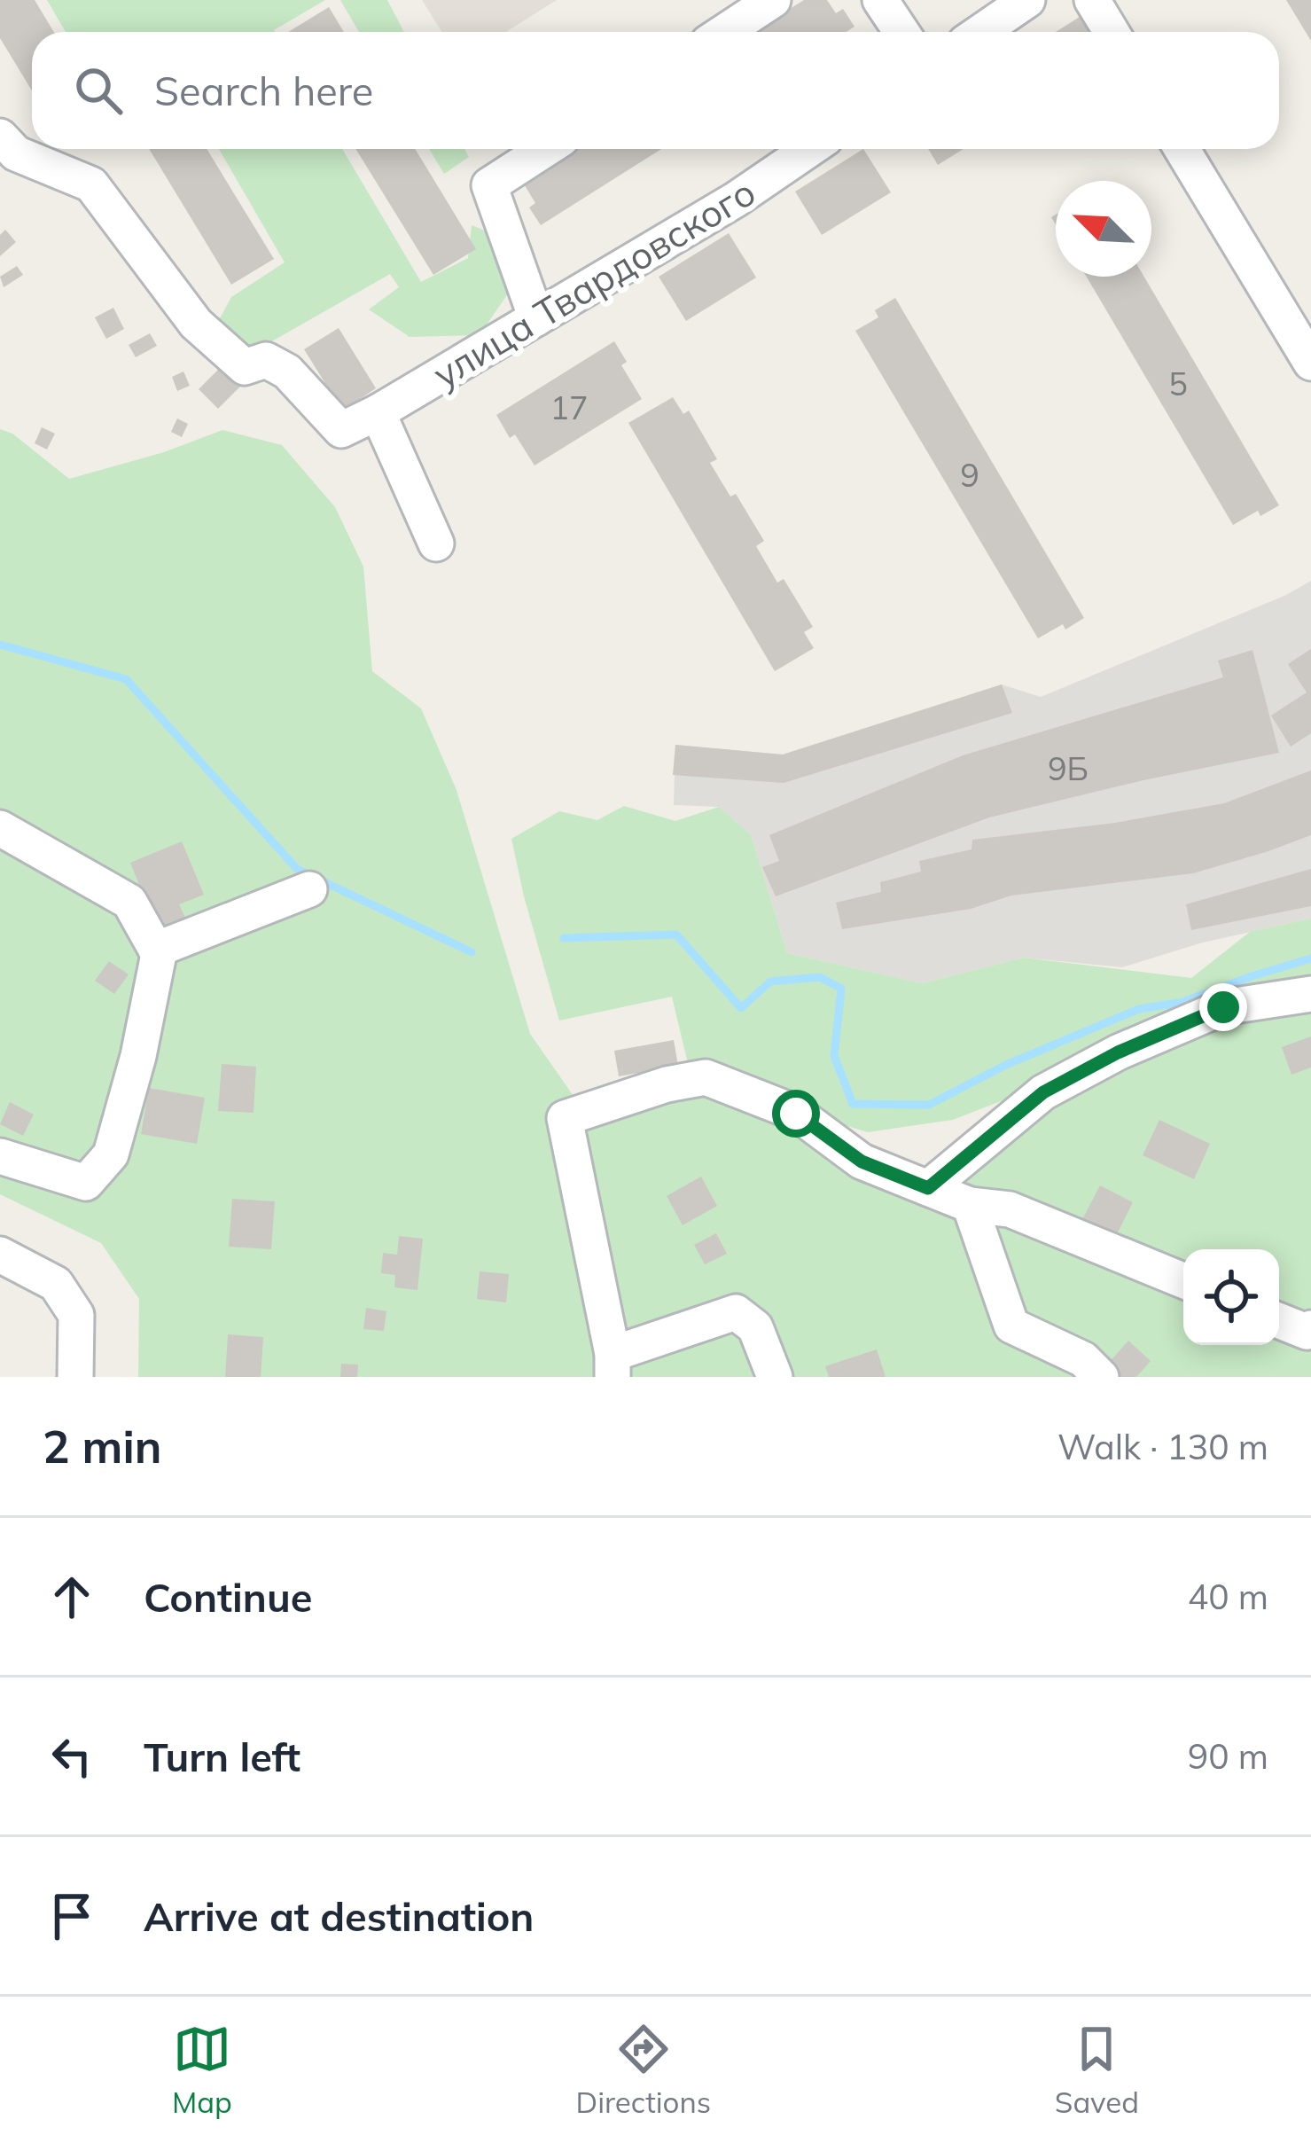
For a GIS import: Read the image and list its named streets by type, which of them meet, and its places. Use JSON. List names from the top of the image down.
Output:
{
  "streets": {
    "street": ["улица Твардовского"]
  },
  "house_numbers": [
    "5",
    "17",
    "9",
    "9Б"
  ],
  "north": "top left",
  "page": {
    "search": "Search here",
    "heading": ["2 min", "Walk · 130 m"],
    "list": [
      ["Continue", "40 m"],
      ["Turn left", "90 m"],
      "Arrive at destination"
    ],
    "nav": ["Map", "Directions", "Saved"]
  }
}
